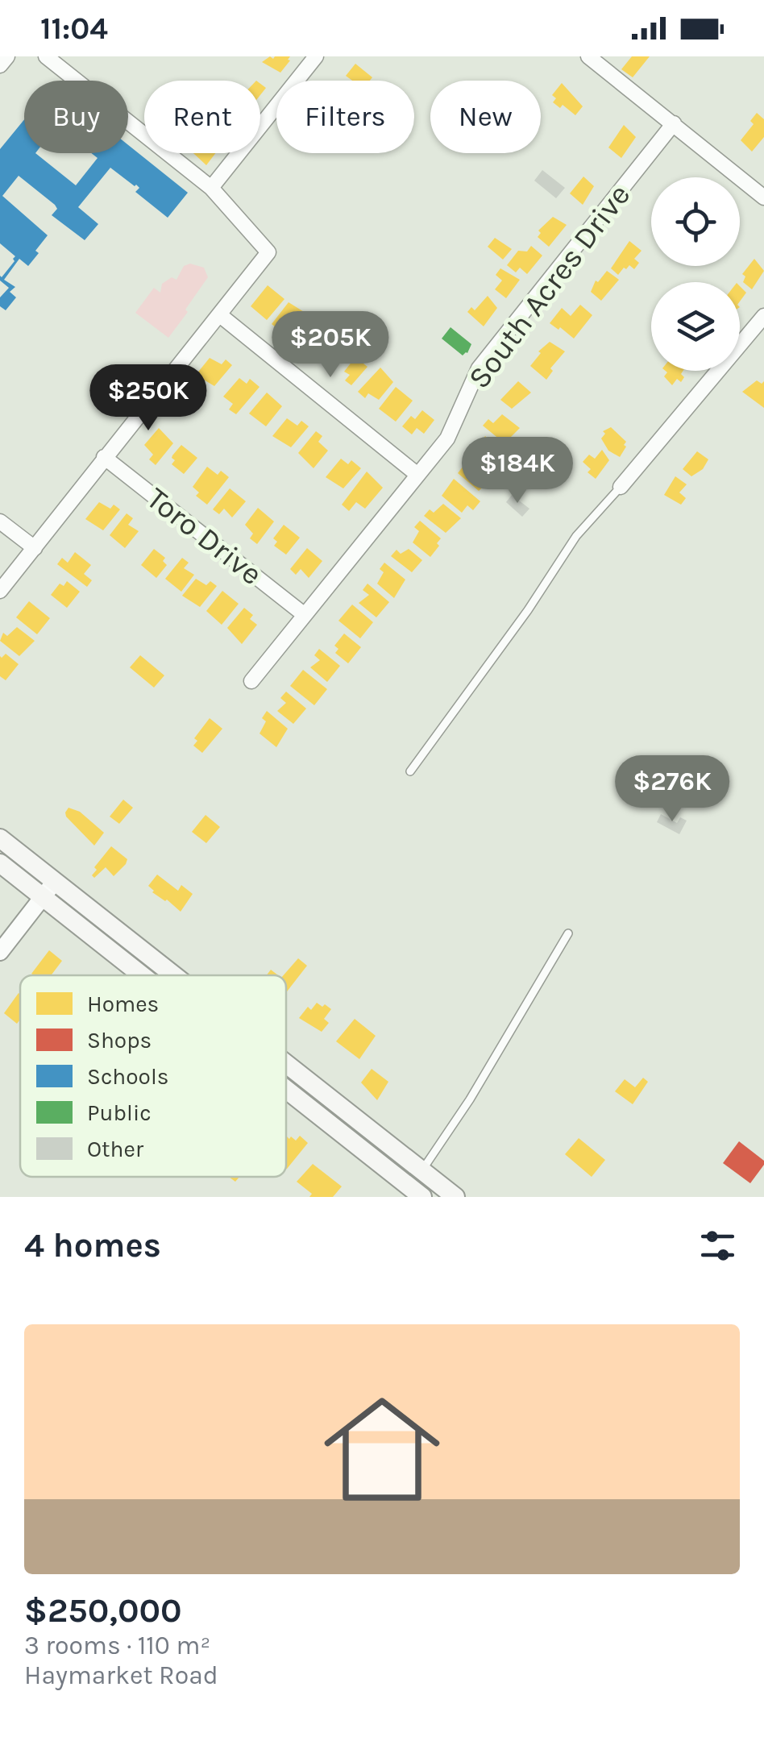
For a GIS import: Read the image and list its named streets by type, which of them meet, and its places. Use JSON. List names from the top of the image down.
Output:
{
  "streets": {
    "street": ["South Acres Drive", "Toro Drive"]
  },
  "crossings": [
    ["South Acres Drive", "Toro Drive"]
  ],
  "legend": [
    "Homes",
    "Shops",
    "Schools",
    "Public",
    "Other"
  ],
  "page": {
    "status": "11:04",
    "chip": [
      "Buy",
      "Rent",
      "Filters",
      "New"
    ],
    "price": [
      "$205K",
      "$250K",
      "$184K",
      "$276K"
    ],
    "heading": "4 homes",
    "list": [
      {
        "name": "$250,000",
        "note": "3 rooms · 110 m² · Haymarket Road"
      }
    ]
  }
}
